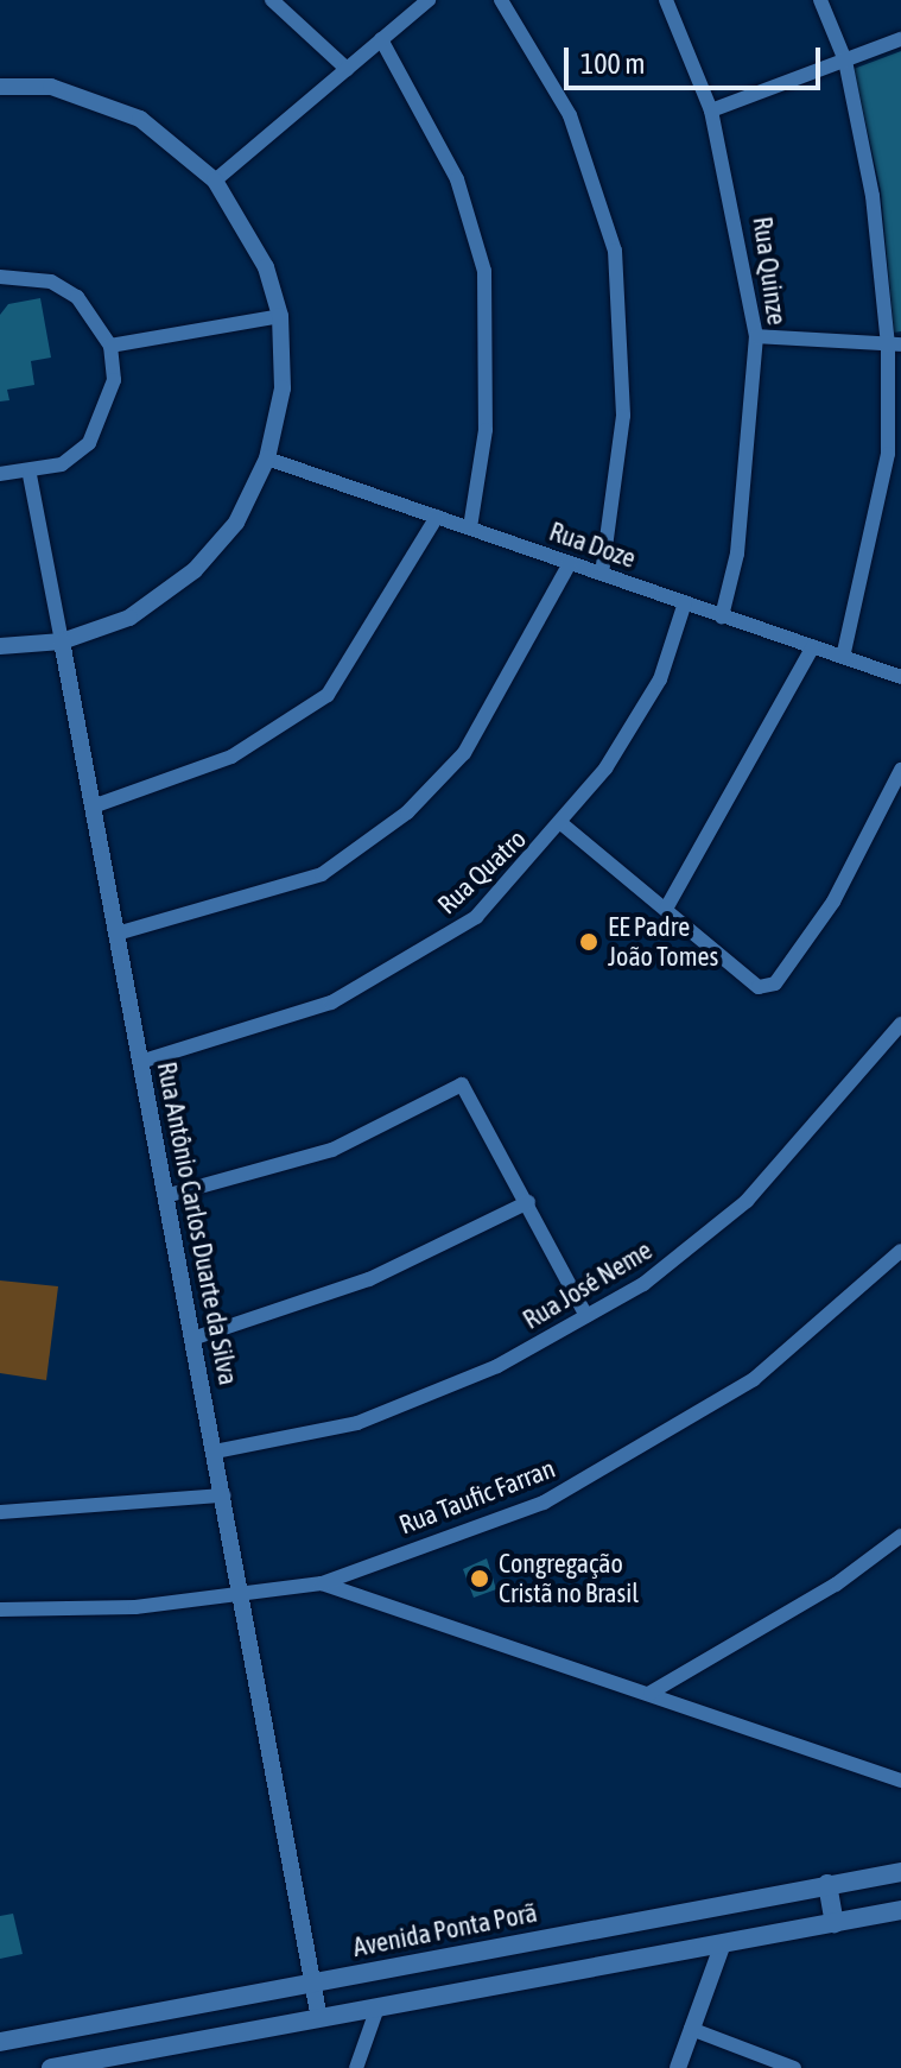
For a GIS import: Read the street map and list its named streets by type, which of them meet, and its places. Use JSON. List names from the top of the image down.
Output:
{
  "streets": {
    "main road": ["Avenida Ponta Porã"],
    "street": [
      "Rua Quinze",
      "Rua Doze",
      "Rua Quatro",
      "Rua Antônio Carlos Duarte da Silva",
      "Rua José Neme",
      "Rua Taufic Farran"
    ]
  },
  "crossings": [
    ["Rua Quinze", "Rua Doze"],
    ["Rua Doze", "Rua Quatro"],
    ["Rua Quatro", "Rua Antônio Carlos Duarte da Silva"],
    ["Rua Antônio Carlos Duarte da Silva", "Rua José Neme"],
    ["Rua Antônio Carlos Duarte da Silva", "Rua Taufic Farran"],
    ["Rua Antônio Carlos Duarte da Silva", "Avenida Ponta Porã"]
  ],
  "places": ["EE Padre João Tomes", "Congregação Cristã no Brasil"],
  "scale_bar": "100 m"
}
